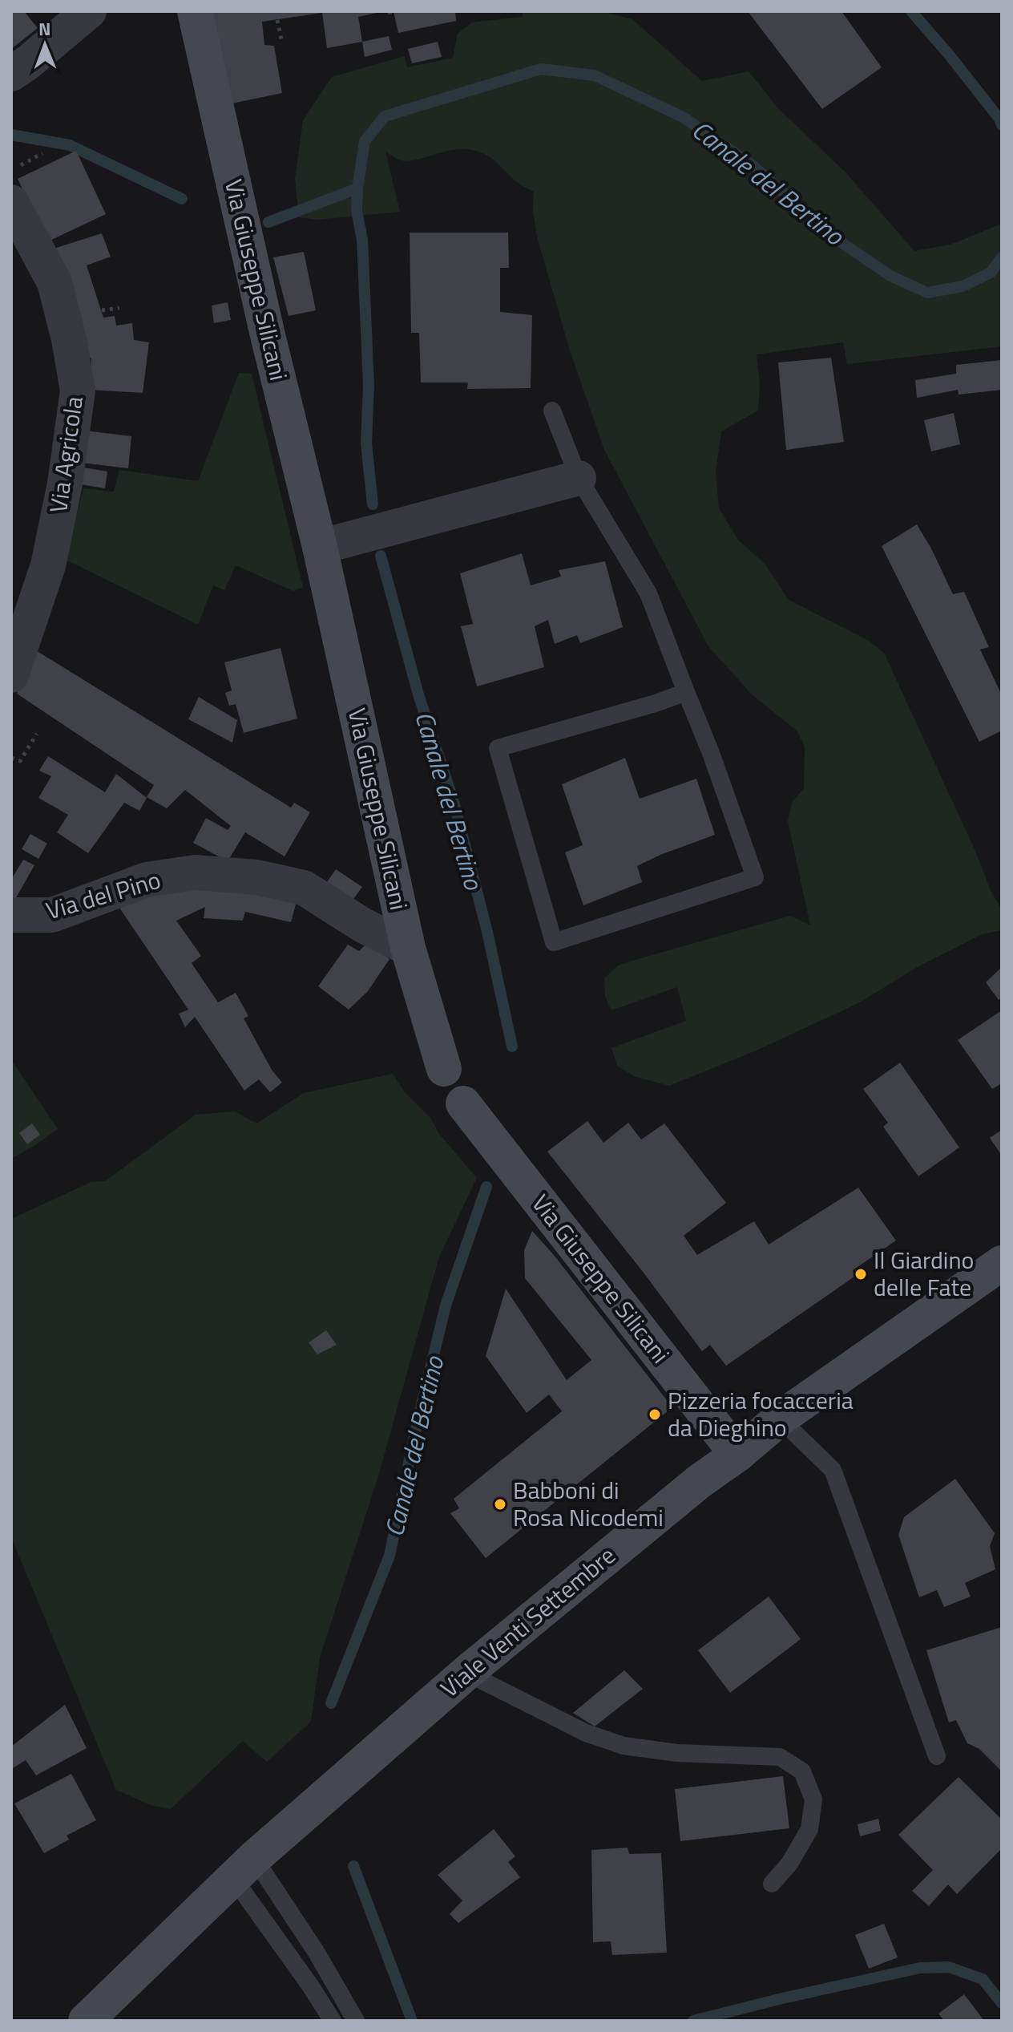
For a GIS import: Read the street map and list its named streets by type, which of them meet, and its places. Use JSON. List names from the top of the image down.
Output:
{
  "streets": {
    "street": [
      "Via Giuseppe Silicani",
      "Via Agricola",
      "Via del Pino",
      "Viale Venti Settembre"
    ]
  },
  "crossings": [
    ["Via Giuseppe Silicani", "Via del Pino"],
    ["Via Giuseppe Silicani", "Viale Venti Settembre"]
  ],
  "water": ["Canale del Bertino"],
  "places": ["Il Giardino delle Fate", "Pizzeria focacceria da Dieghino", "Babboni di Rosa Nicodemi"],
  "north": "top"
}
